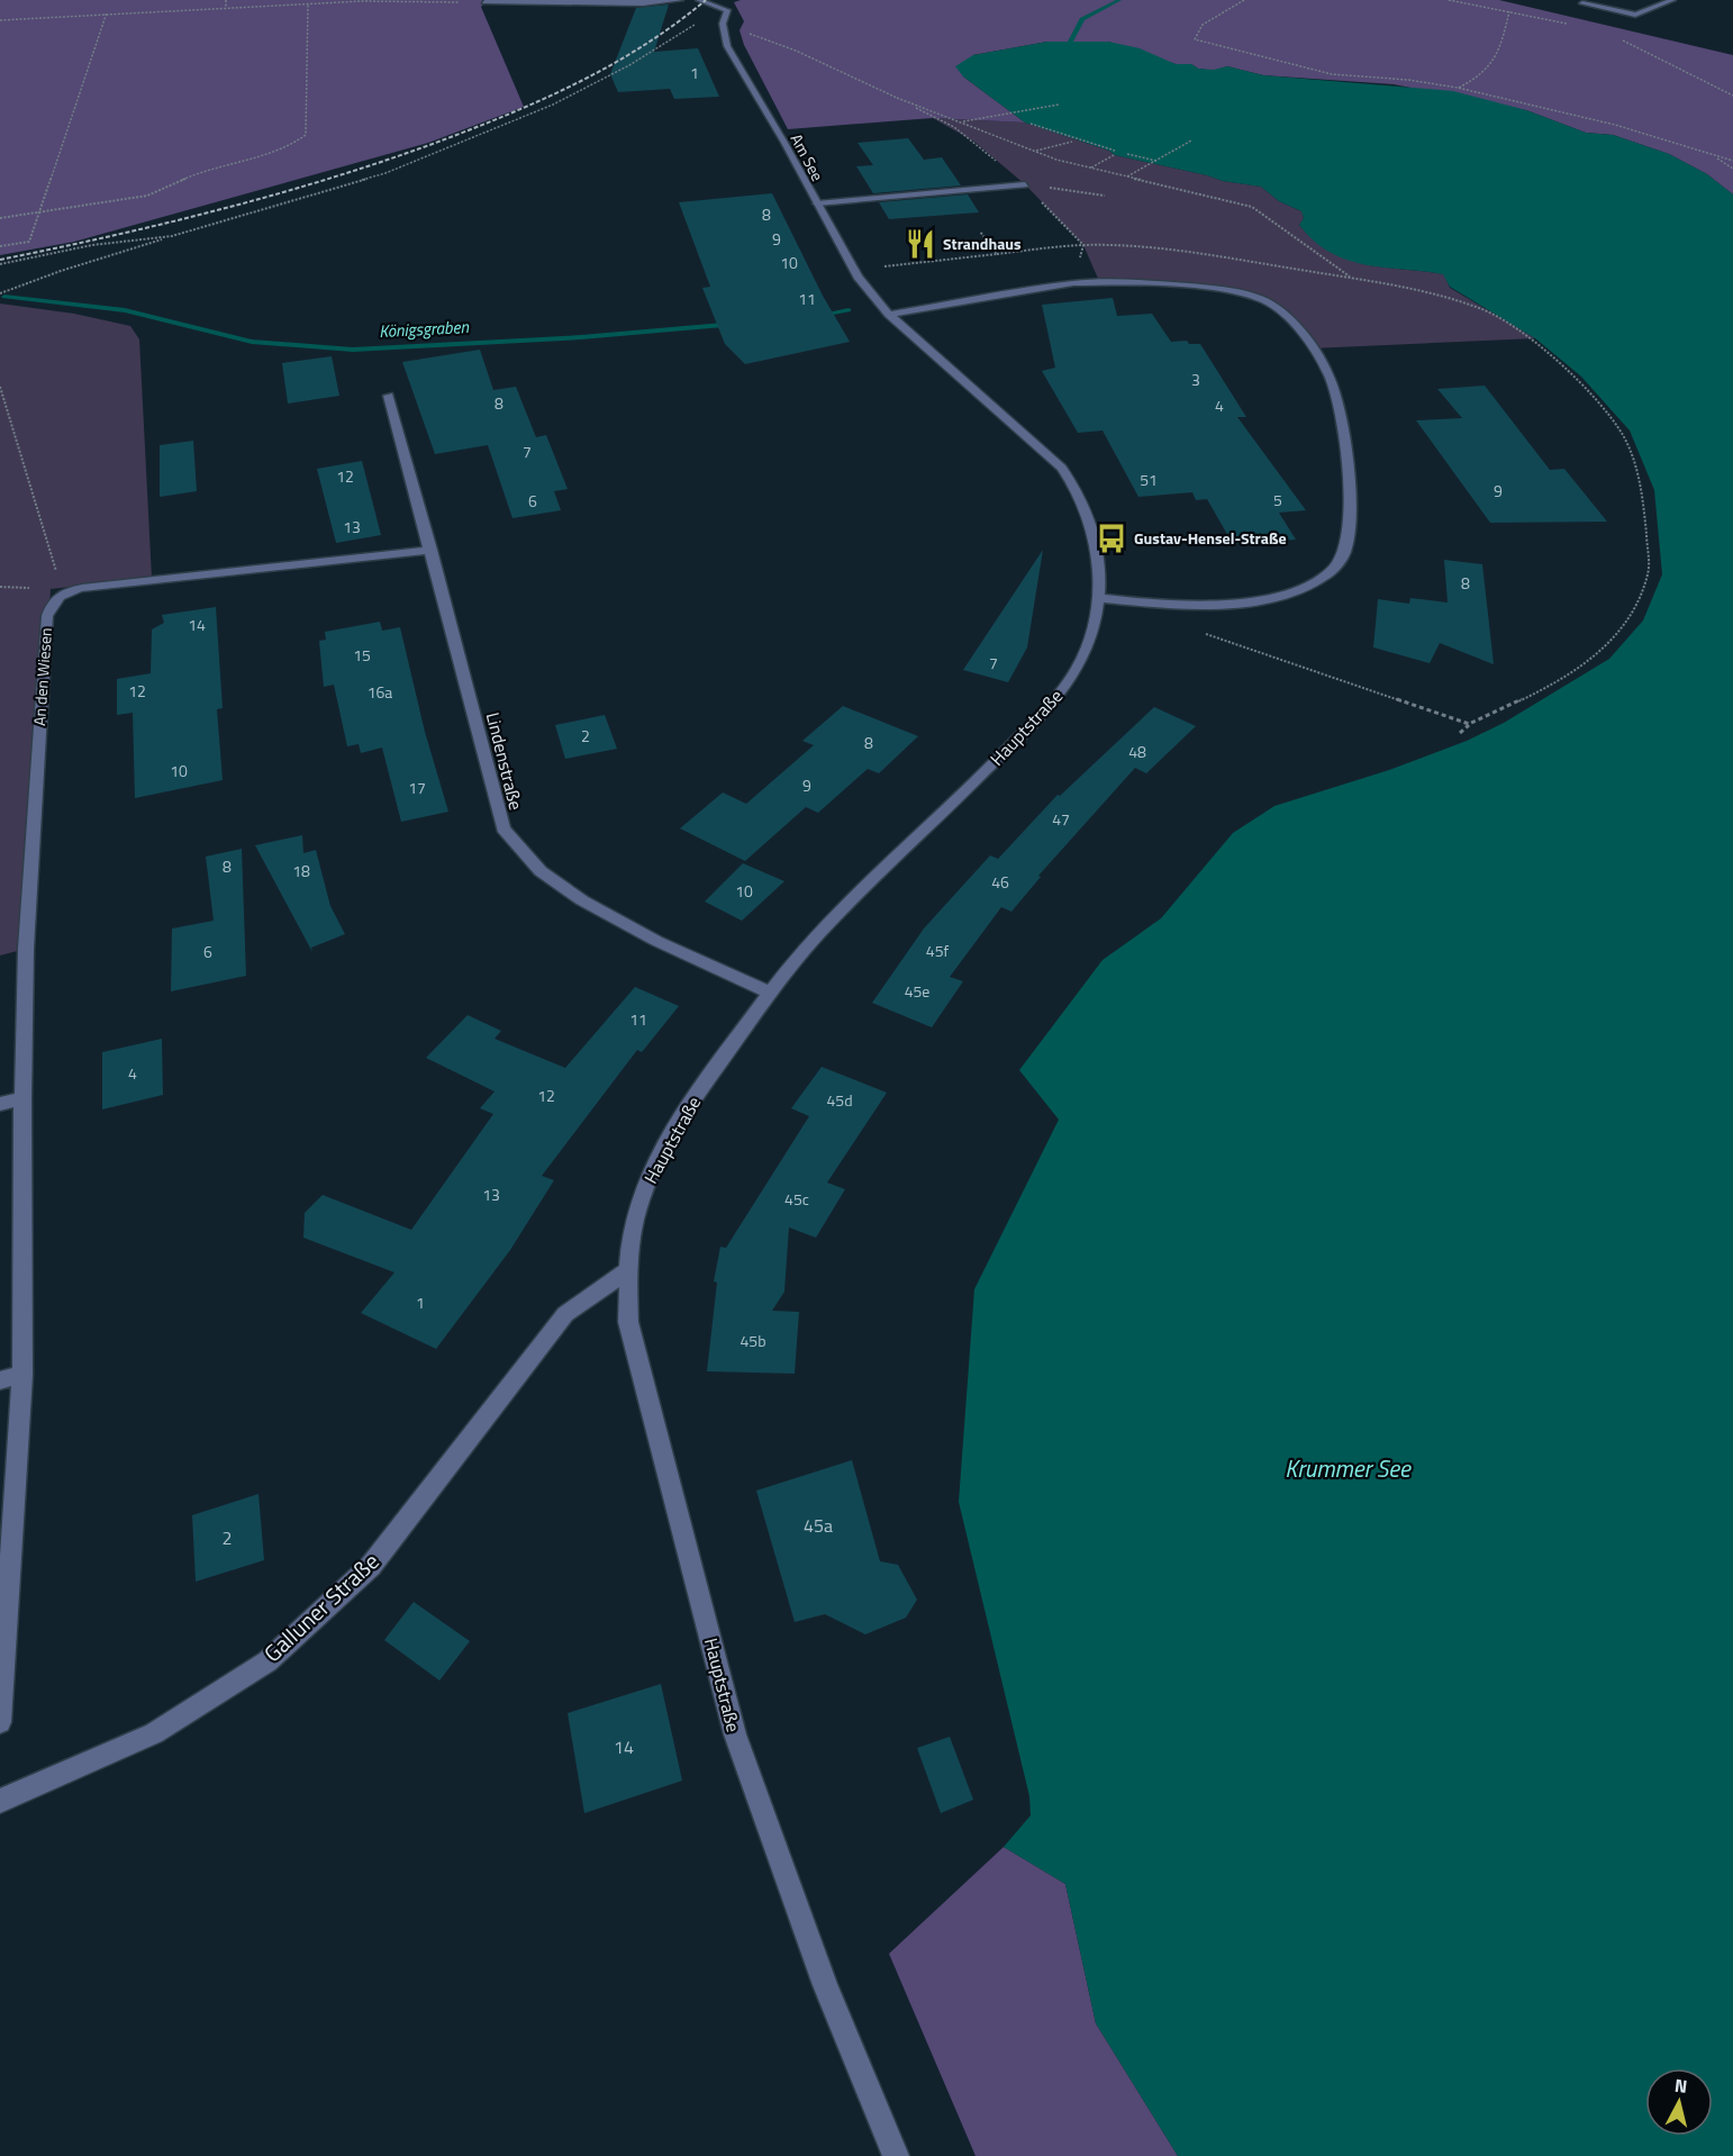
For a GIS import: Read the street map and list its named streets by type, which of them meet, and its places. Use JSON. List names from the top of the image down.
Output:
{
  "streets": {
    "street": [
      "Am See",
      "An den Wiesen",
      "Hauptstraße",
      "Lindenstraße",
      "Galluner Straße"
    ]
  },
  "crossings": [
    ["Am See", "Hauptstraße"],
    ["Hauptstraße", "Lindenstraße"],
    ["Hauptstraße", "Galluner Straße"]
  ],
  "water": ["Königsgraben", "Krummer See"],
  "places": {
    "restaurant": ["Strandhaus"],
    "bus stop": ["Gustav-Hensel-Straße"]
  },
  "house_numbers": [
    "1",
    "8",
    "9",
    "10",
    "11",
    "3",
    "8",
    "4",
    "7",
    "12",
    "51",
    "9",
    "5",
    "6",
    "13",
    "8",
    "14",
    "15",
    "7",
    "12",
    "16a",
    "2",
    "8",
    "48",
    "10",
    "9",
    "17",
    "47",
    "8",
    "18",
    "46",
    "10",
    "45f",
    "6",
    "45e",
    "11",
    "4",
    "12",
    "45d",
    "13",
    "45c",
    "1",
    "45b",
    "45a",
    "2",
    "14"
  ],
  "north": "top"
}
